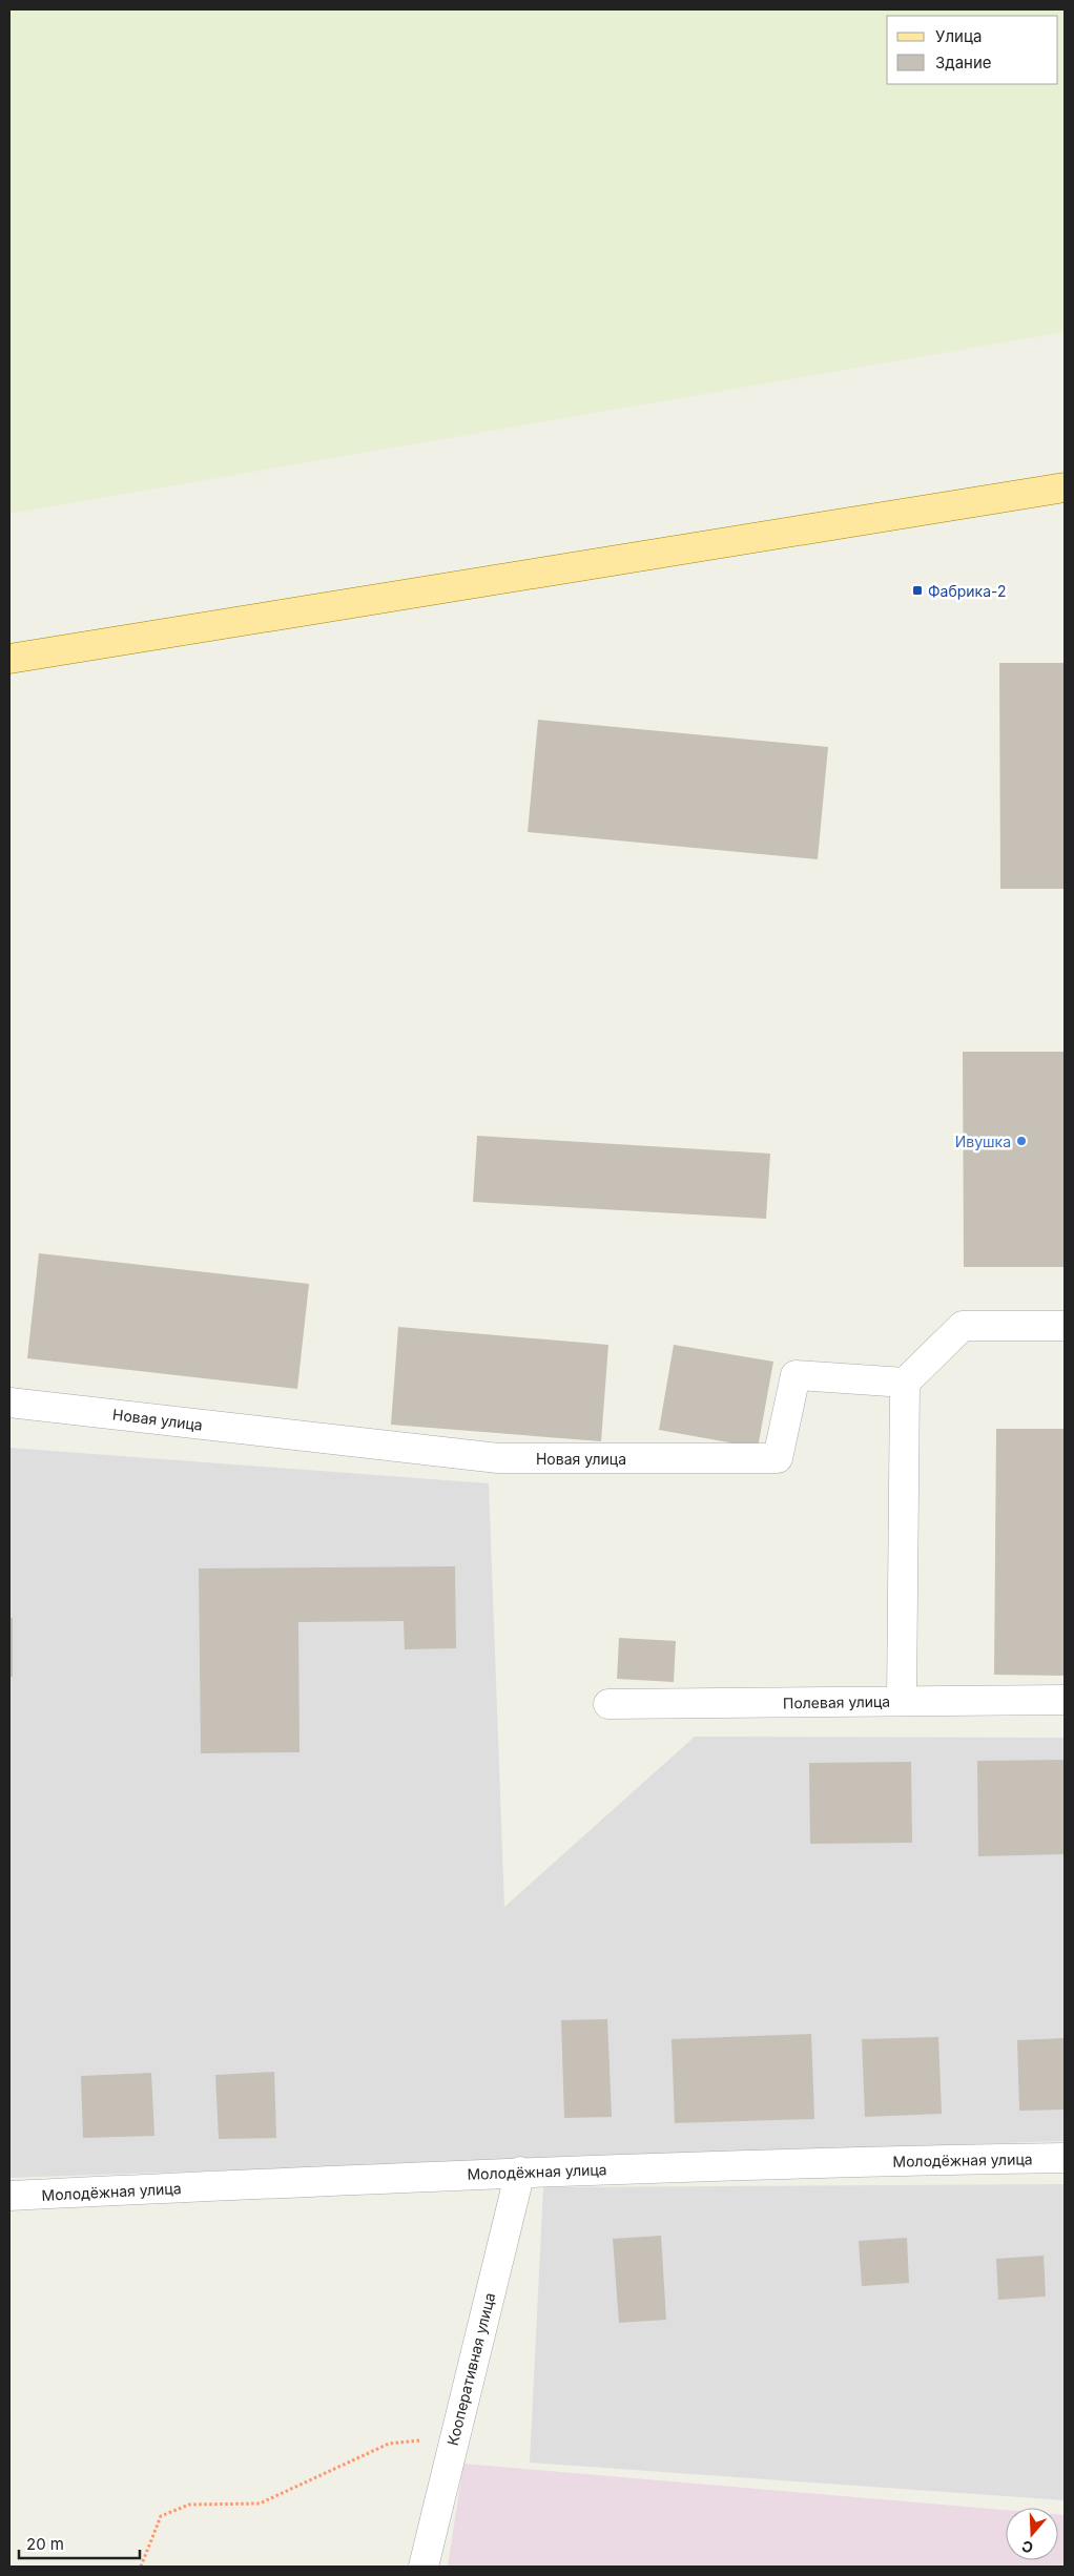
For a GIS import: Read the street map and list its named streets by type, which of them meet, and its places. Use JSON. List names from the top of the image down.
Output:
{
  "streets": {
    "street": [
      "Новая улица",
      "Полевая улица",
      "Молодёжная улица",
      "Кооперативная улица"
    ]
  },
  "crossings": [
    ["Молодёжная улица", "Кооперативная улица"]
  ],
  "places": {
    "transit": ["Фабрика-2"],
    "other": ["Ивушка"]
  },
  "legend": ["Улица", "Здание"],
  "scale_bar": "20 m",
  "north": "bottom"
}
